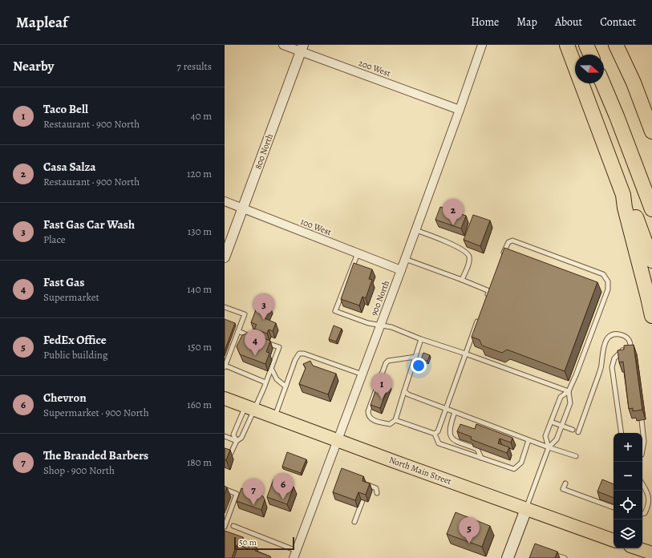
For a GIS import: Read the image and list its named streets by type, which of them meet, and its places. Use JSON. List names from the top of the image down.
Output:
{
  "streets": {
    "main road": ["North Main Street"],
    "street": [
      "200 West",
      "800 North",
      "100 West",
      "900 North"
    ]
  },
  "crossings": [
    ["200 West", "800 North"],
    ["200 West", "900 North"],
    ["800 North", "100 West"],
    ["100 West", "900 North"],
    ["900 North", "North Main Street"]
  ],
  "scale_bar": "50 m",
  "north": "right",
  "page": {
    "header": "Mapleaf",
    "nav": [
      "Home",
      "Map",
      "About",
      "Contact"
    ],
    "heading": ["Nearby", "7 results"],
    "list": [
      {
        "mark": "1",
        "name": "Taco Bell",
        "note": "Restaurant · 900 North",
        "value": "40 m"
      },
      {
        "mark": "2",
        "name": "Casa Salza",
        "note": "Restaurant · 900 North",
        "value": "120 m"
      },
      {
        "mark": "3",
        "name": "Fast Gas Car Wash",
        "note": "Place",
        "value": "130 m"
      },
      {
        "mark": "4",
        "name": "Fast Gas",
        "note": "Supermarket",
        "value": "140 m"
      },
      {
        "mark": "5",
        "name": "FedEx Office",
        "note": "Public building",
        "value": "150 m"
      },
      {
        "mark": "6",
        "name": "Chevron",
        "note": "Supermarket · 900 North",
        "value": "160 m"
      },
      {
        "mark": "7",
        "name": "The Branded Barbers",
        "note": "Shop · 900 North",
        "value": "180 m"
      }
    ],
    "pins": [
      "2",
      "3",
      "4",
      "1",
      "6",
      "7",
      "5"
    ],
    "map_buttons": ["+", "−"],
    "scale": "50 m"
  }
}
